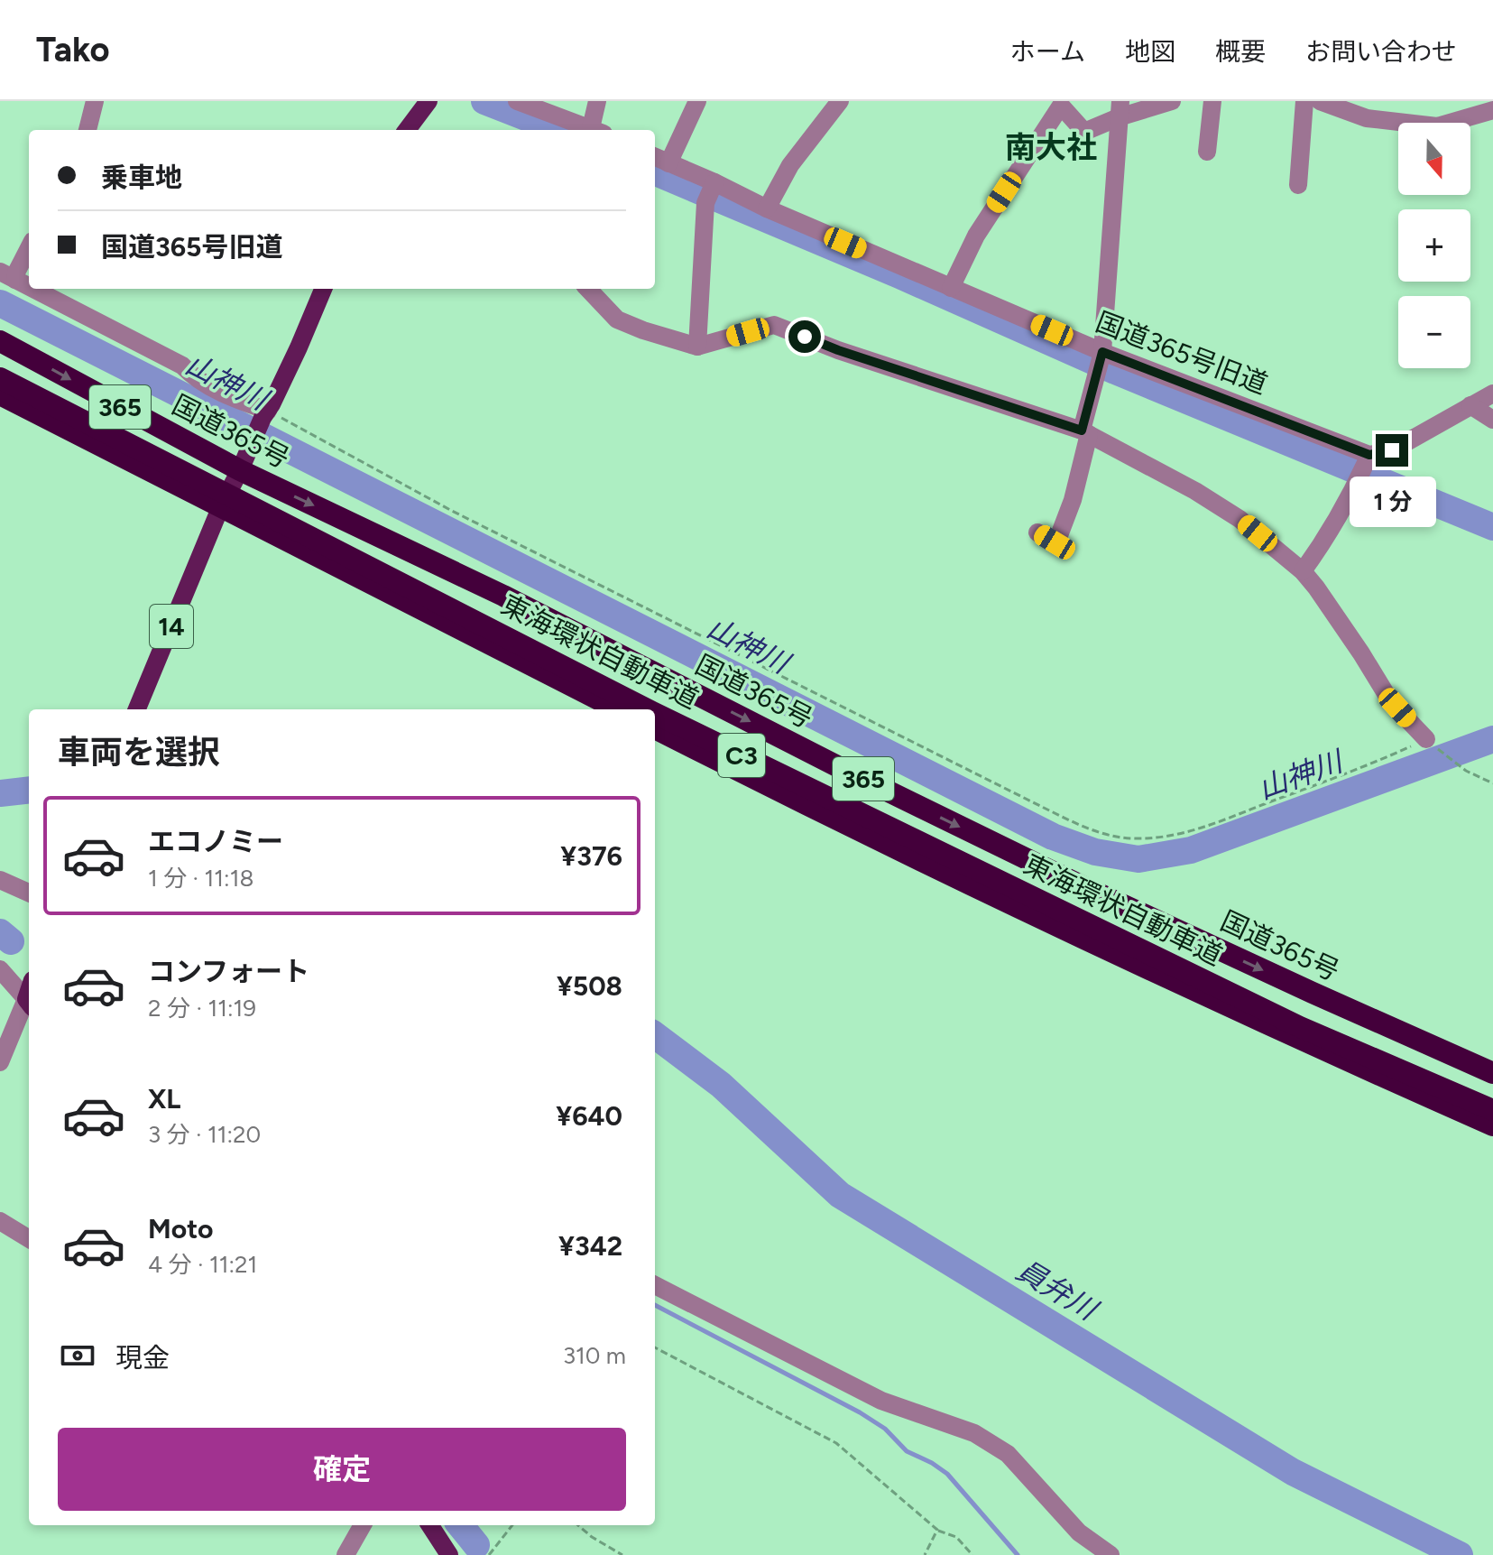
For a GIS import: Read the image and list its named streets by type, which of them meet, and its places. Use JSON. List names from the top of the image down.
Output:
{
  "streets": {
    "highway": [
      "365",
      "国道365号",
      "東海環状自動車道",
      "C3"
    ],
    "main road": ["14"],
    "street": ["国道365号旧道"]
  },
  "crossings": [
    ["365", "14"],
    ["国道365号", "14"]
  ],
  "districts": ["南大社"],
  "water": ["山神川", "員弁川"],
  "north": "bottom",
  "page": {
    "header": "Tako",
    "nav": [
      "ホーム",
      "地図",
      "概要",
      "お問い合わせ"
    ],
    "map_buttons": ["+", "−"],
    "banner": ["乗車地", "国道365号旧道"],
    "bubble": "1 分",
    "heading": "車両を選択",
    "list": [
      {
        "name": "エコノミー",
        "note": "1 分 · 11:18",
        "value": "¥376"
      },
      {
        "name": "コンフォート",
        "note": "2 分 · 11:19",
        "value": "¥508"
      },
      {
        "name": "XL",
        "note": "3 分 · 11:20",
        "value": "¥640"
      },
      {
        "name": "Moto",
        "note": "4 分 · 11:21",
        "value": "¥342"
      }
    ],
    "pay": ["現金", "310 m"],
    "buttons": "確定"
  }
}
